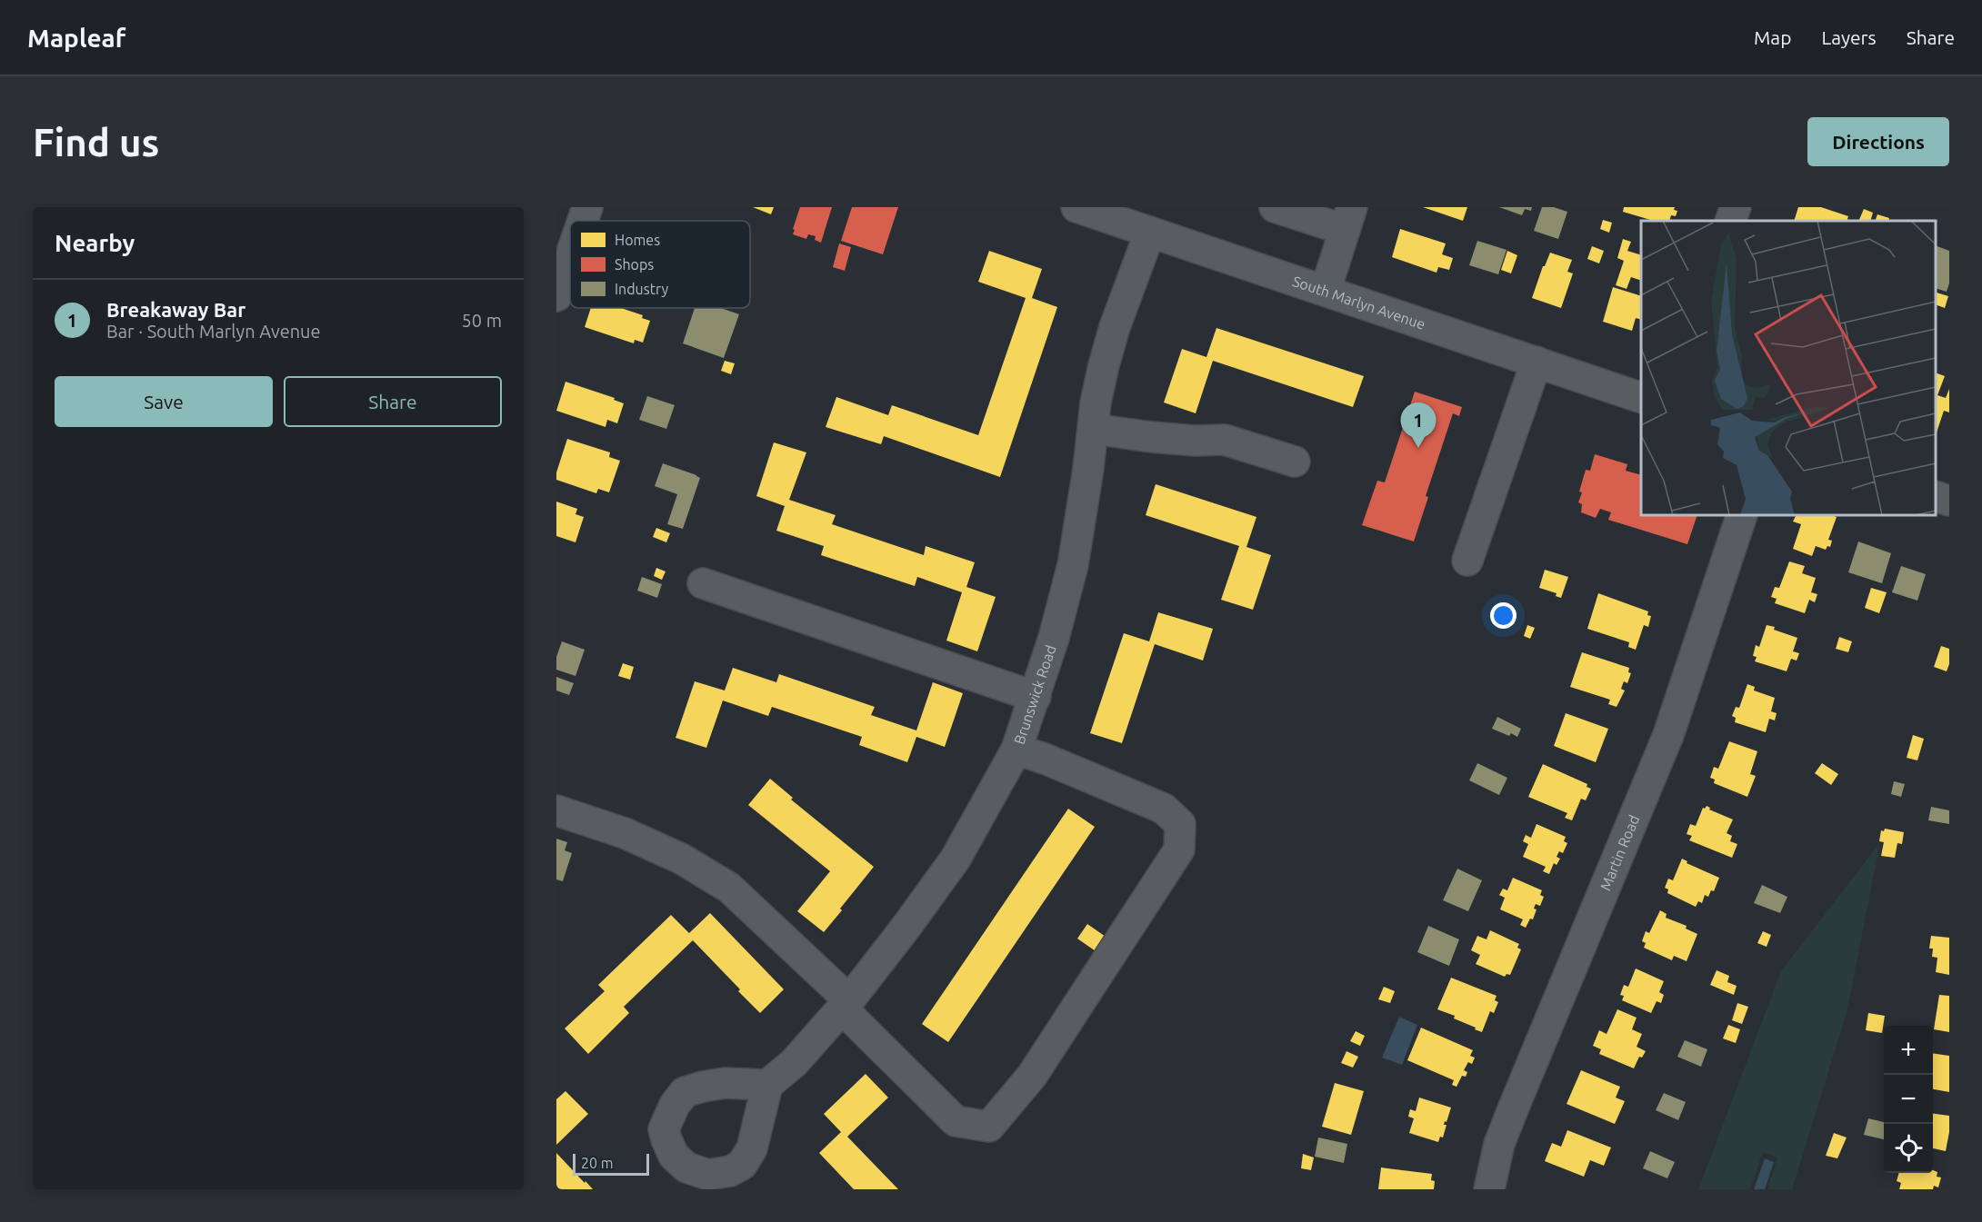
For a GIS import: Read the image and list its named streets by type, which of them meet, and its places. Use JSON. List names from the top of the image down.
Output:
{
  "streets": {
    "street": ["South Marlyn Avenue", "Brunswick Road", "Martin Road"]
  },
  "crossings": [
    ["South Marlyn Avenue", "Brunswick Road"]
  ],
  "legend": ["Homes", "Shops", "Industry"],
  "scale_bar": "20 m",
  "page": {
    "header": "Mapleaf",
    "nav": ["Map", "Layers", "Share"],
    "buttons": [
      "Directions",
      ["Save", "Share"]
    ],
    "title": "Find us",
    "heading": "Nearby",
    "list": [
      {
        "mark": "1",
        "name": "Breakaway Bar",
        "note": "Bar · South Marlyn Avenue",
        "value": "50 m"
      }
    ],
    "pins": "1",
    "map_buttons": ["+", "−"],
    "scale": "20 m"
  }
}
